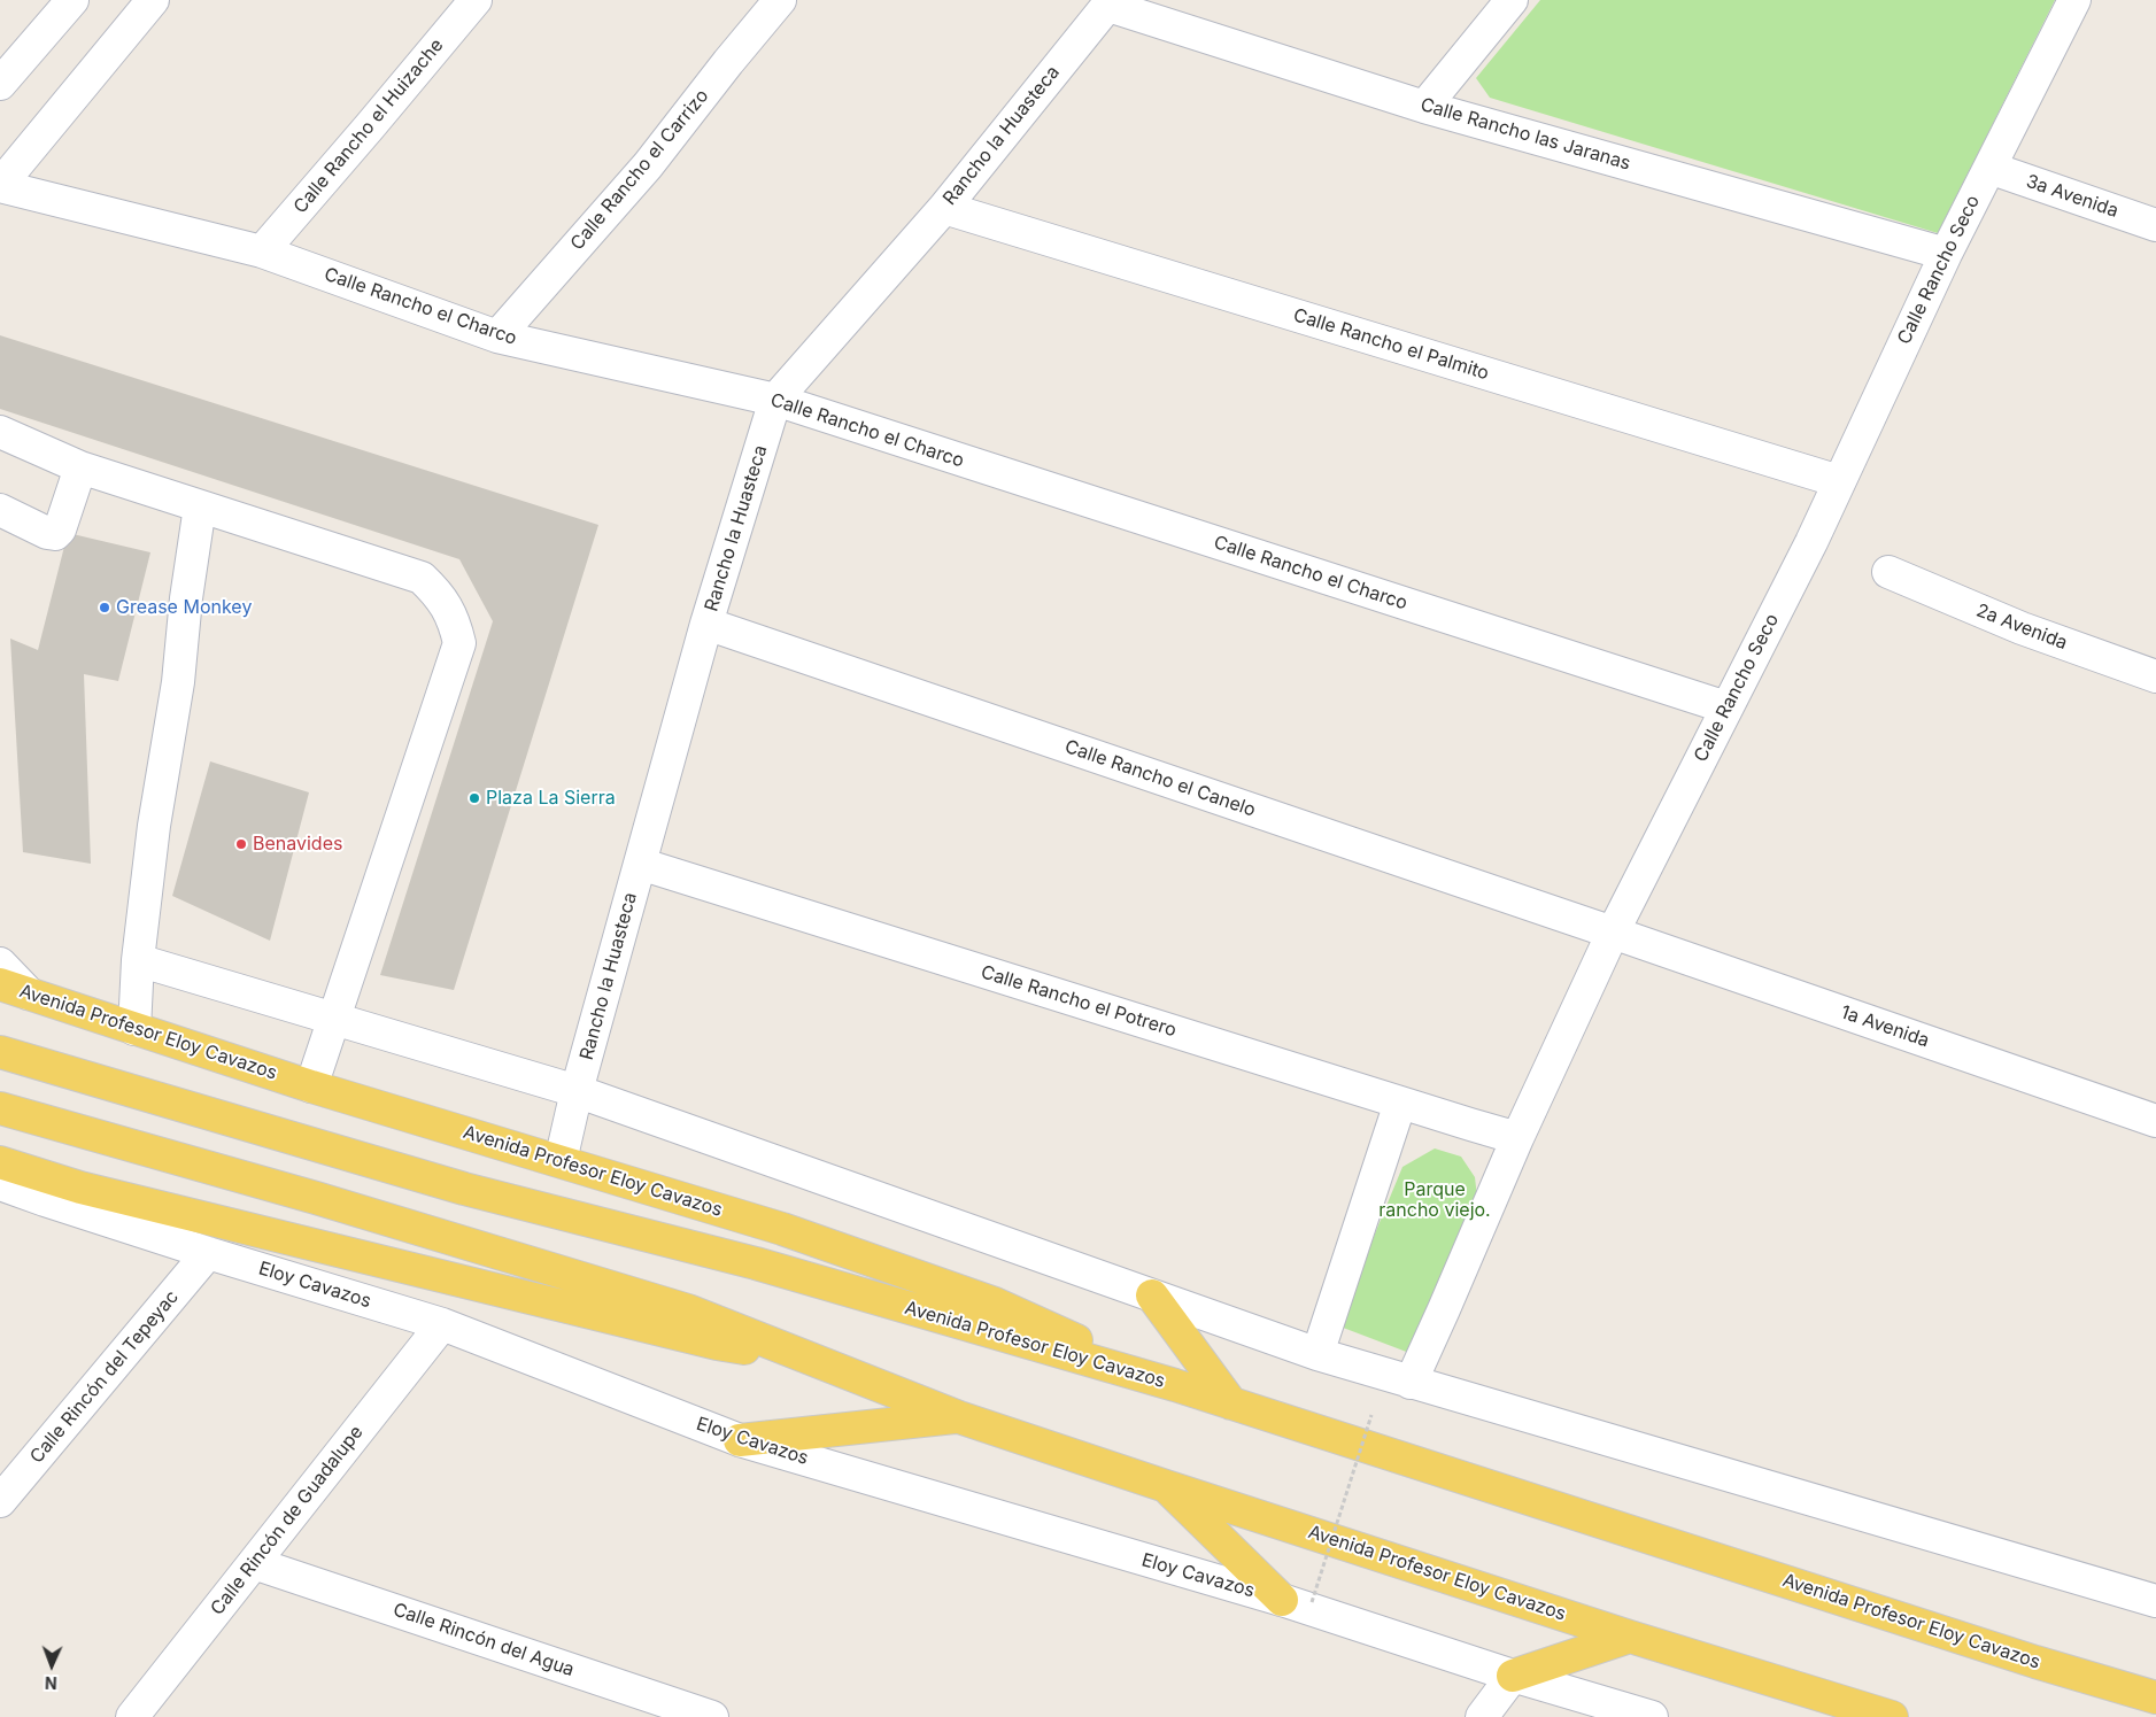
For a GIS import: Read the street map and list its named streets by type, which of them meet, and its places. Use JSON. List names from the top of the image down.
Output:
{
  "streets": {
    "main road": ["Avenida Profesor Eloy Cavazos"],
    "street": [
      "Calle Rancho el Huizache",
      "Calle Rancho las Jaranas",
      "Rancho la Huasteca",
      "Calle Rancho el Carrizo",
      "3a Avenida",
      "Calle Rancho Seco",
      "Calle Rancho el Charco",
      "Calle Rancho el Palmito",
      "2a Avenida",
      "Calle Rancho el Canelo",
      "Calle Rancho el Potrero",
      "1a Avenida",
      "Eloy Cavazos",
      "Calle Rincón del Tepeyac",
      "Calle Rincón de Guadalupe",
      "Calle Rincón del Agua"
    ]
  },
  "crossings": [
    ["Calle Rancho el Huizache", "Calle Rancho el Charco"],
    ["Calle Rancho las Jaranas", "Rancho la Huasteca"],
    ["Calle Rancho las Jaranas", "Calle Rancho Seco"],
    ["Rancho la Huasteca", "Calle Rancho el Charco"],
    ["Rancho la Huasteca", "Calle Rancho el Palmito"],
    ["Rancho la Huasteca", "Calle Rancho el Canelo"],
    ["Rancho la Huasteca", "Calle Rancho el Potrero"],
    ["Rancho la Huasteca", "Avenida Profesor Eloy Cavazos"],
    ["Calle Rancho el Carrizo", "Calle Rancho el Charco"],
    ["3a Avenida", "Calle Rancho Seco"],
    ["Calle Rancho Seco", "Calle Rancho el Charco"],
    ["Calle Rancho Seco", "Calle Rancho el Palmito"],
    ["Calle Rancho Seco", "Calle Rancho el Canelo"],
    ["Calle Rancho Seco", "Calle Rancho el Potrero"],
    ["Calle Rancho Seco", "1a Avenida"],
    ["Calle Rancho el Canelo", "1a Avenida"],
    ["Eloy Cavazos", "Calle Rincón del Tepeyac"],
    ["Eloy Cavazos", "Calle Rincón de Guadalupe"],
    ["Calle Rincón de Guadalupe", "Calle Rincón del Agua"]
  ],
  "parks": ["Parque rancho viejo."],
  "places": ["Grease Monkey", "Plaza La Sierra", "Benavides"],
  "north": "bottom"
}
